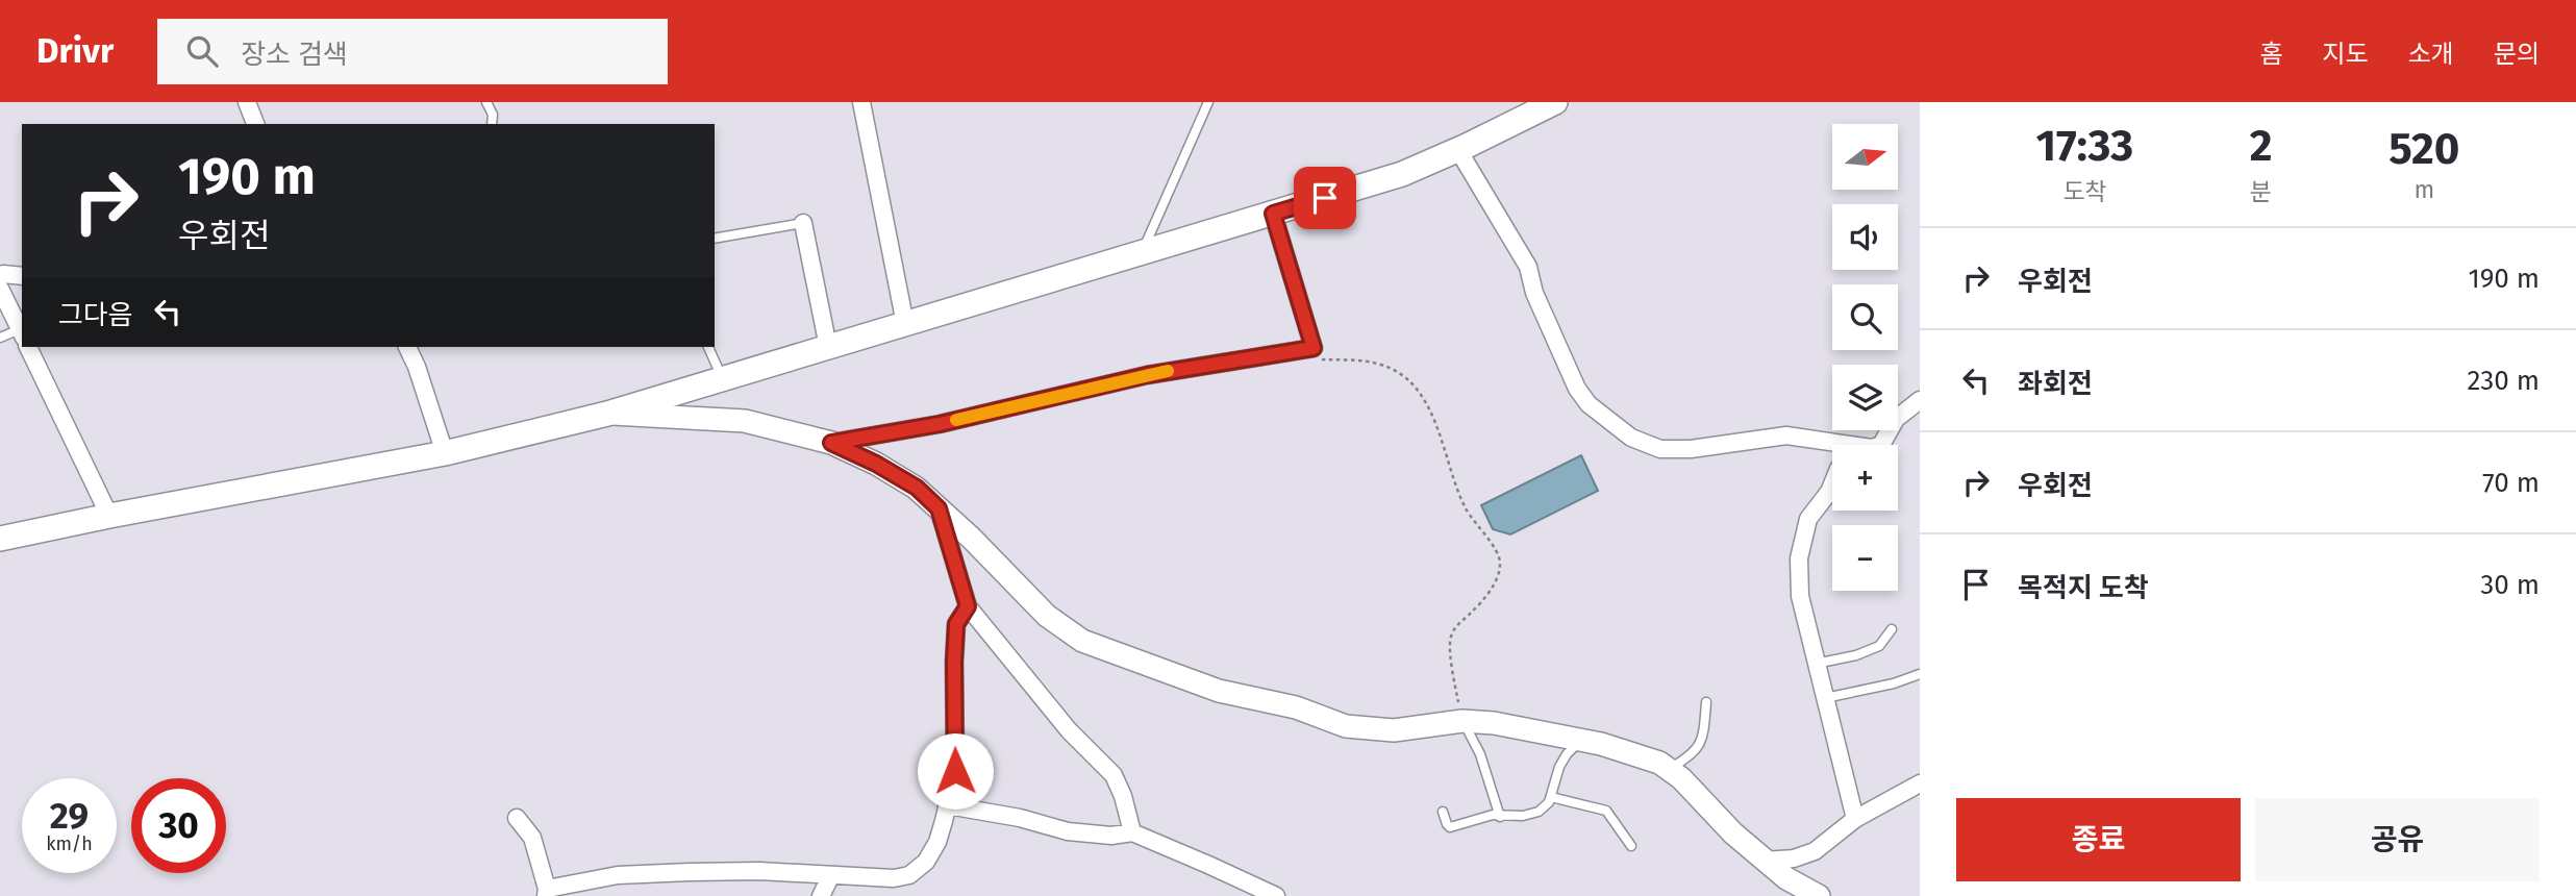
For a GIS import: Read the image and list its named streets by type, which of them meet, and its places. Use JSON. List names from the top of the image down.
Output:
{
  "north": "right",
  "page": {
    "header": "Drivr",
    "search": "장소 검색",
    "nav": [
      "홈",
      "지도",
      "소개",
      "문의"
    ],
    "eta": [
      "17:33",
      "도착",
      "2",
      "분",
      "520",
      "m"
    ],
    "map_buttons": ["+", "−"],
    "turn": ["190 m", "우회전"],
    "list": [
      {
        "name": "우회전",
        "value": "190 m"
      },
      {
        "name": "좌회전",
        "value": "230 m"
      },
      {
        "name": "우회전",
        "value": "70 m"
      },
      {
        "name": "목적지 도착",
        "value": "30 m"
      }
    ],
    "then": "그다음",
    "speed": "29 km/h",
    "limit": "30",
    "buttons": ["종료", "공유"]
  }
}
